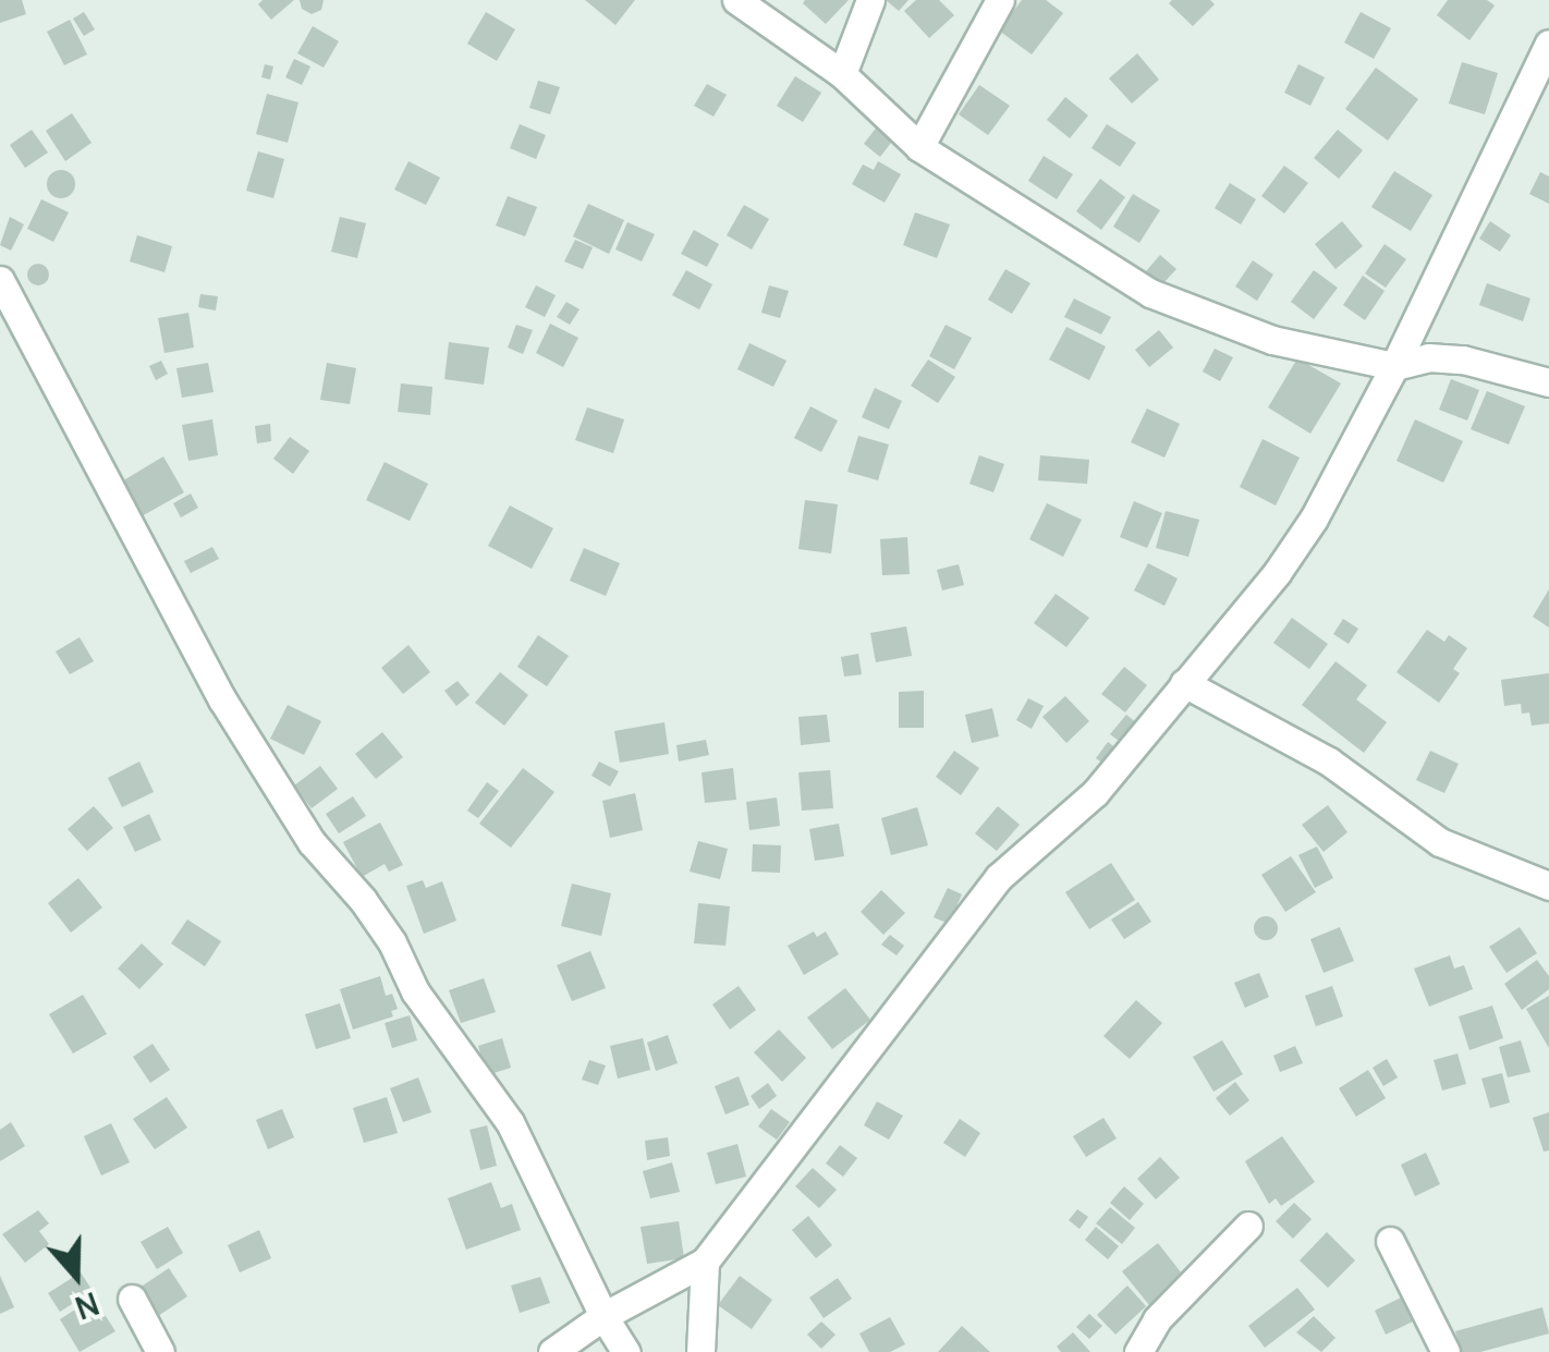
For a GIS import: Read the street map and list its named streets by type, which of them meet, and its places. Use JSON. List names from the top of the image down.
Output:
{
  "north": "bottom"
}
